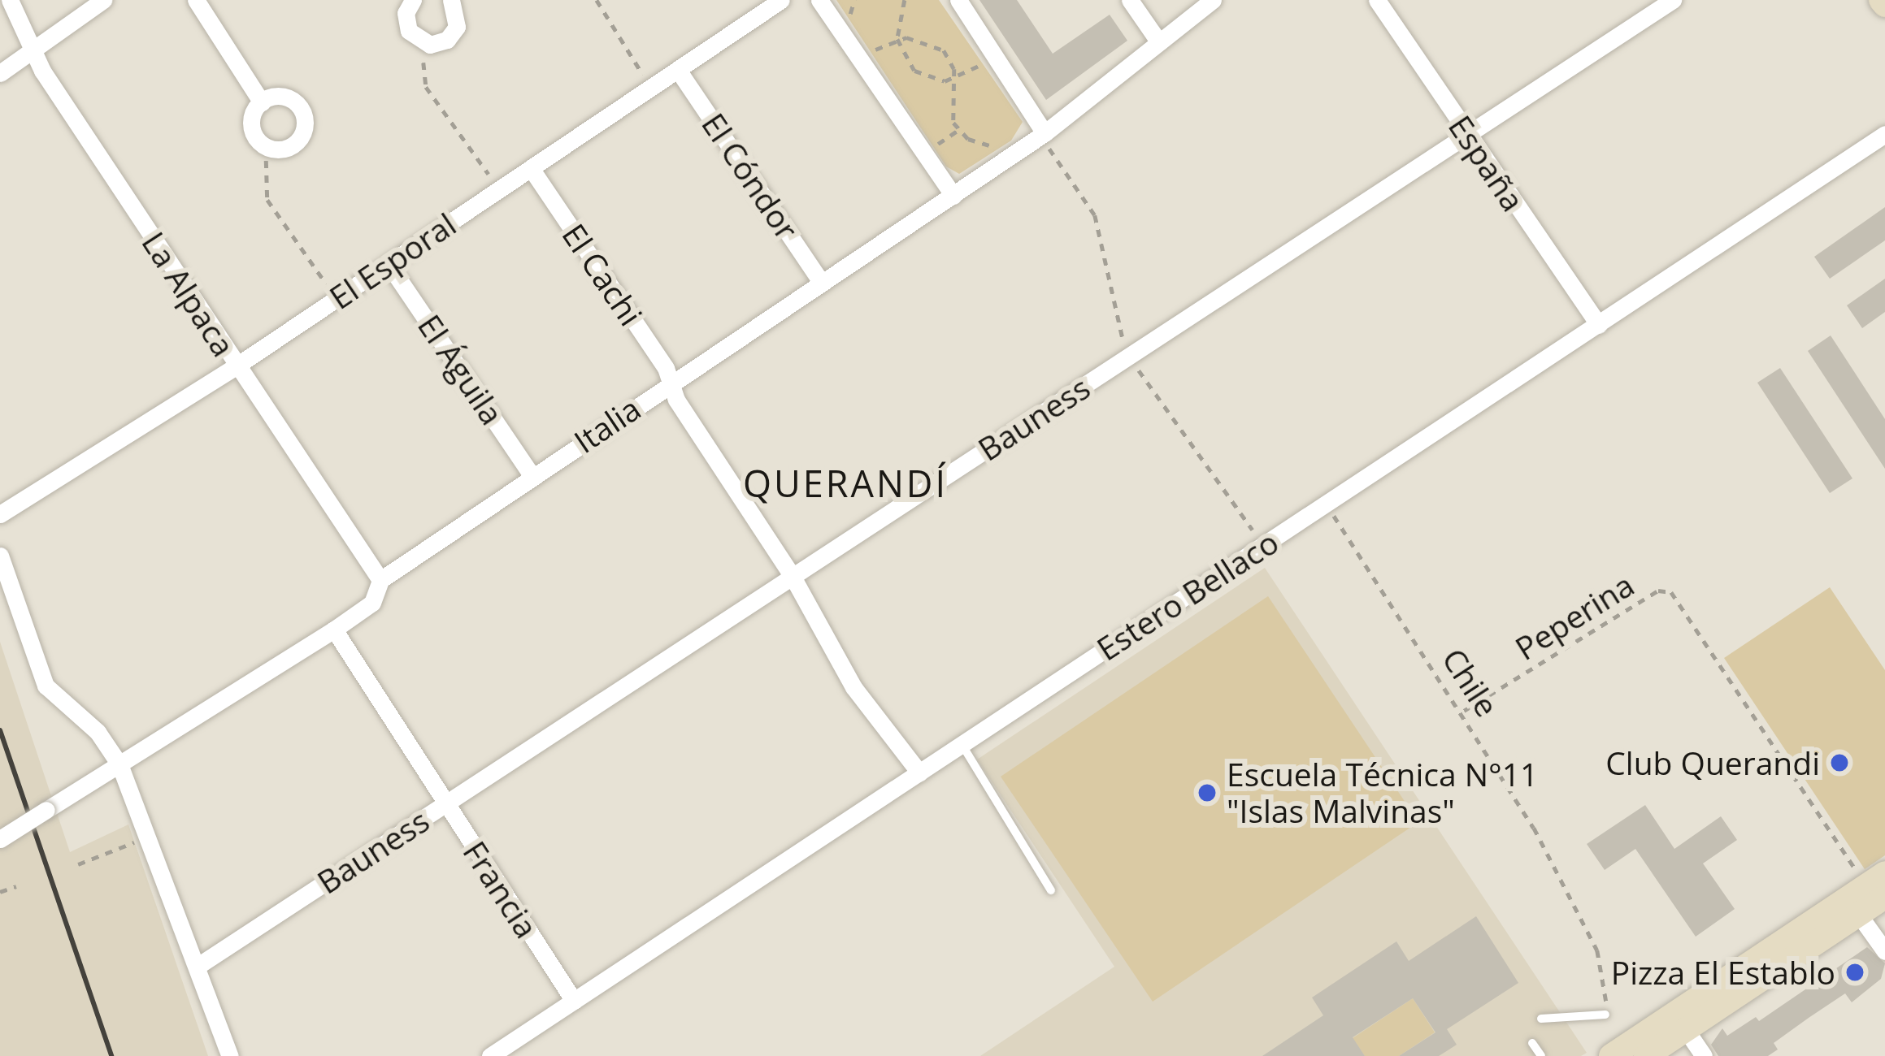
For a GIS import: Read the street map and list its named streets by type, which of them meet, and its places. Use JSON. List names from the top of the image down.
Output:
{
  "streets": {
    "street": [
      "España",
      "El Cóndor",
      "El Esporal",
      "El Cachi",
      "La Alpaca",
      "El Águila",
      "Bauness",
      "Italia",
      "Estero Bellaco",
      "Francia"
    ],
    "path": ["Peperina", "Chile"]
  },
  "crossings": [
    ["España", "Bauness"],
    ["España", "Estero Bellaco"],
    ["El Cóndor", "El Esporal"],
    ["El Cóndor", "Italia"],
    ["El Esporal", "El Cachi"],
    ["El Esporal", "La Alpaca"],
    ["El Esporal", "El Águila"],
    ["El Cachi", "Bauness"],
    ["El Cachi", "Italia"],
    ["El Cachi", "Estero Bellaco"],
    ["La Alpaca", "Italia"],
    ["El Águila", "Italia"],
    ["Bauness", "Francia"],
    ["Italia", "Francia"],
    ["Estero Bellaco", "Chile"],
    ["Estero Bellaco", "Francia"],
    ["Peperina", "Chile"]
  ],
  "districts": ["QUERANDÍ"],
  "places": ["Club Querandi", "Escuela Técnica N°11 \"Islas Malvinas\"", "Pizza El Establo"]
}
